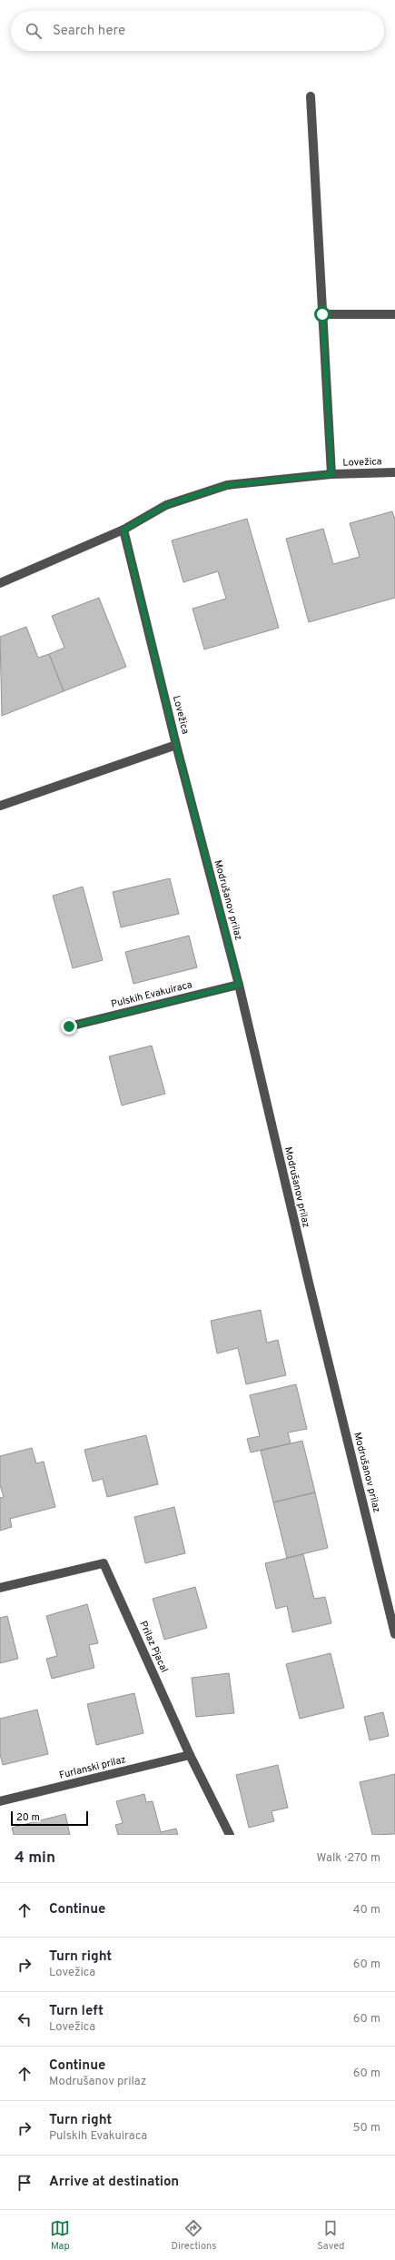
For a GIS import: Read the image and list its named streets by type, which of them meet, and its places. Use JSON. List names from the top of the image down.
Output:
{
  "streets": {
    "street": [
      "Lovežica",
      "Modrušanov prilaz",
      "Pulskih Evakuiraca",
      "Prilaz Pjacal",
      "Furlanski prilaz"
    ]
  },
  "crossings": [
    ["Lovežica", "Modrušanov prilaz"],
    ["Modrušanov prilaz", "Pulskih Evakuiraca"],
    ["Prilaz Pjacal", "Furlanski prilaz"]
  ],
  "scale_bar": "20 m",
  "page": {
    "search": "Search here",
    "scale": "20 m",
    "heading": ["4 min", "Walk · 270 m"],
    "list": [
      ["Continue", "40 m"],
      ["Turn right", "Lovežica", "60 m"],
      ["Turn left", "Lovežica", "60 m"],
      ["Continue", "Modrušanov prilaz", "60 m"],
      ["Turn right", "Pulskih Evakuiraca", "50 m"],
      "Arrive at destination"
    ],
    "nav": ["Map", "Directions", "Saved"]
  }
}
